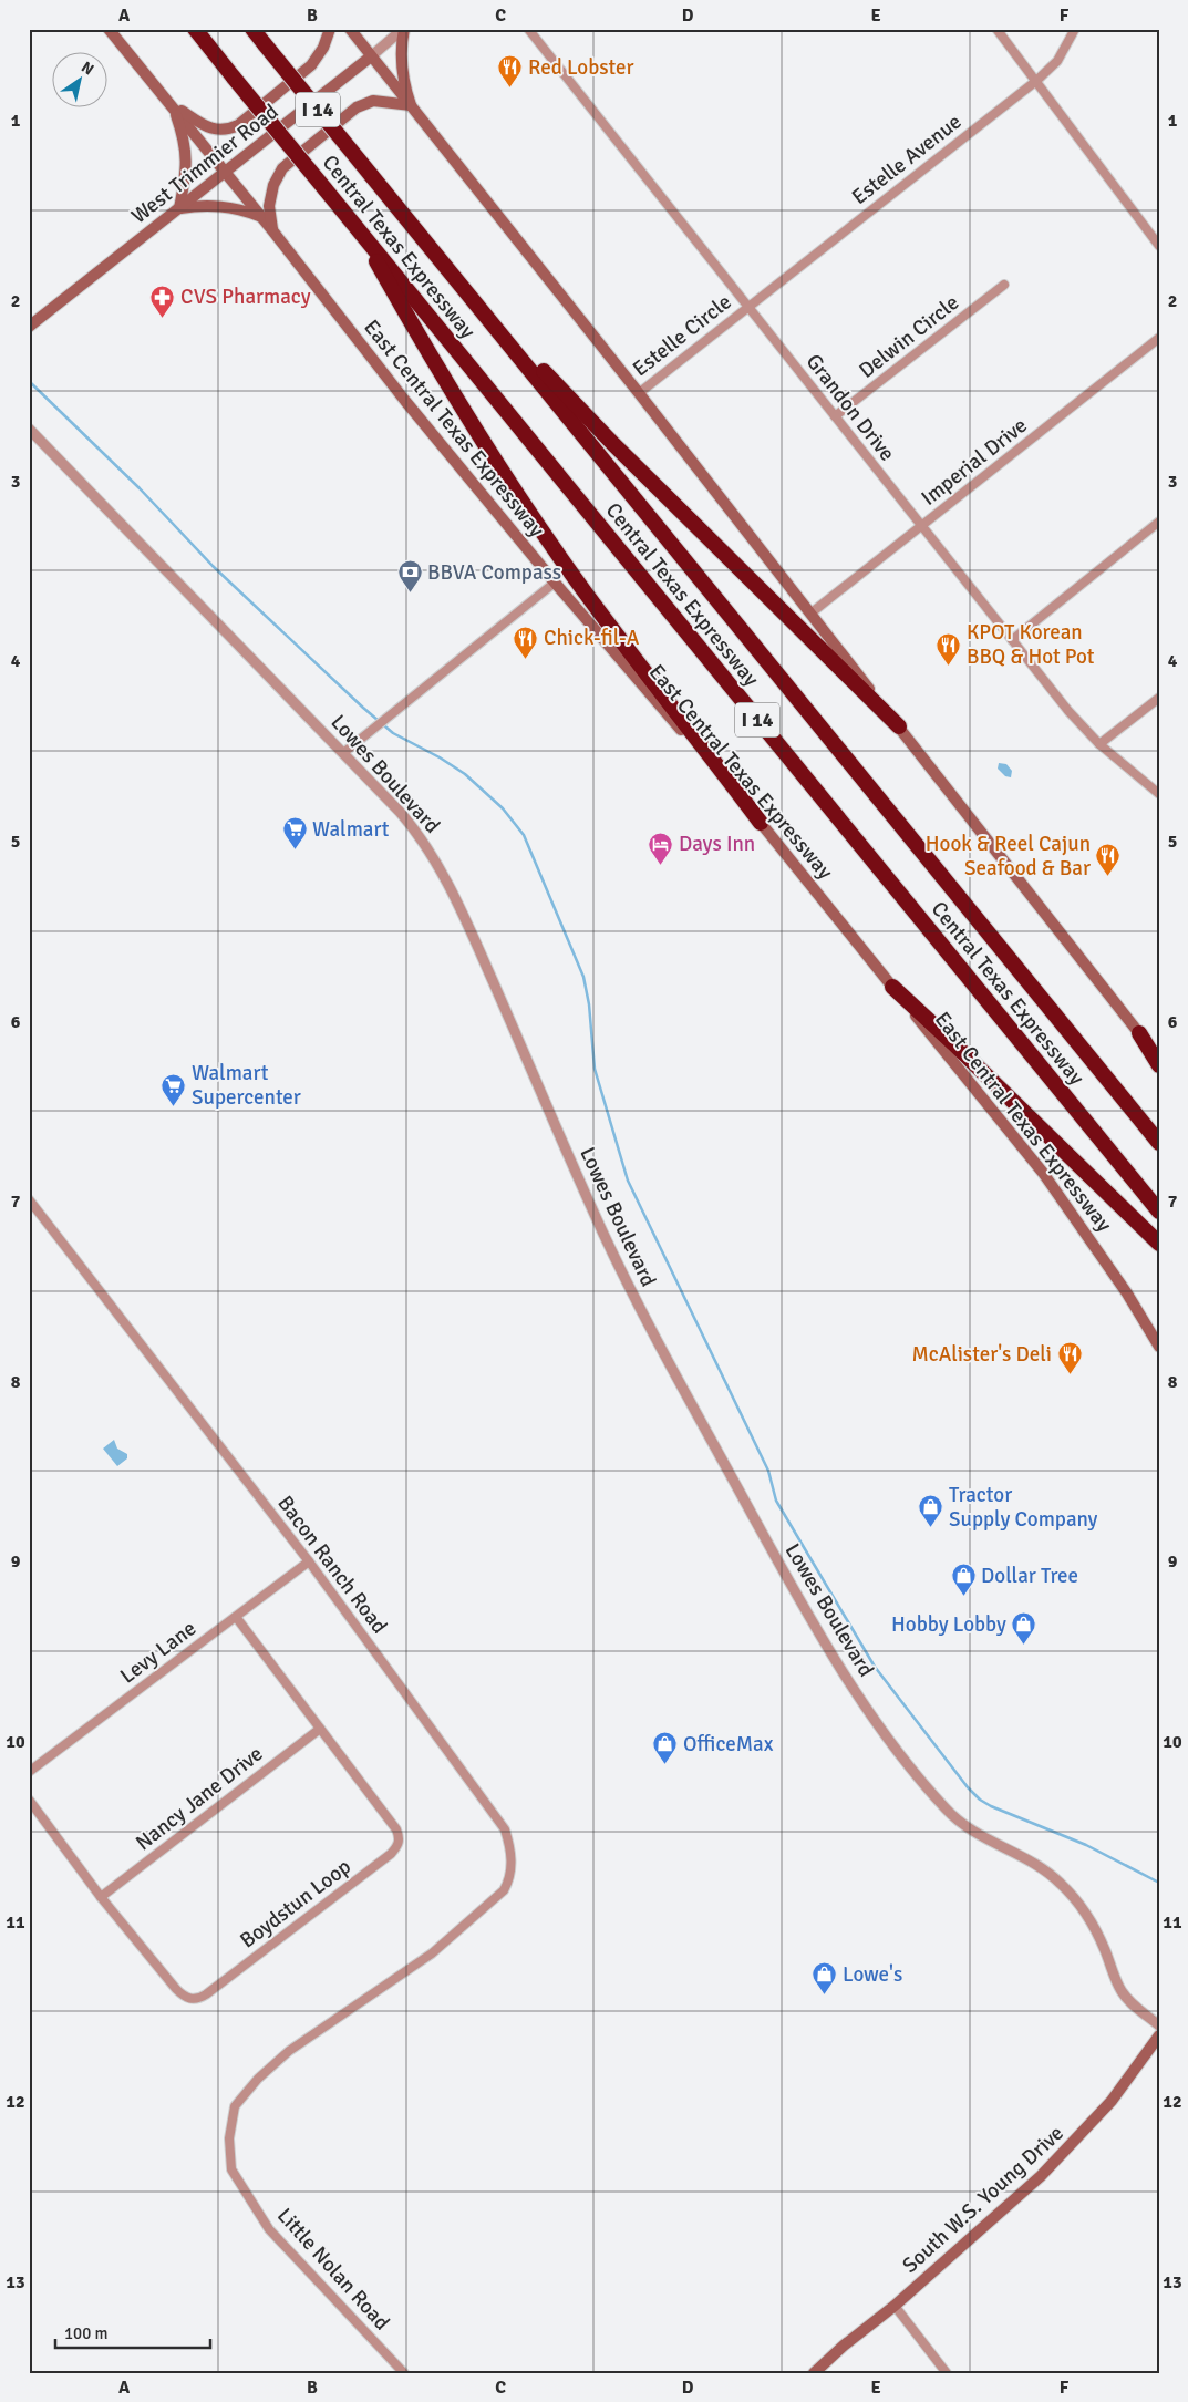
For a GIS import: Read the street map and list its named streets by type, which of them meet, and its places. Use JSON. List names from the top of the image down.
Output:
{
  "streets": {
    "highway": ["I 14", "Central Texas Expressway"],
    "main road": ["West Trimmier Road", "East Central Texas Expressway", "South W.S. Young Drive"],
    "street": [
      "Estelle Avenue",
      "Estelle Circle",
      "Delwin Circle",
      "Grandon Drive",
      "Imperial Drive",
      "Lowes Boulevard",
      "Bacon Ranch Road",
      "Levy Lane",
      "Nancy Jane Drive",
      "Boydstun Loop",
      "Little Nolan Road"
    ]
  },
  "crossings": [
    ["Estelle Avenue", "Estelle Circle"],
    ["Estelle Avenue", "Grandon Drive"],
    ["West Trimmier Road", "East Central Texas Expressway"],
    ["Estelle Circle", "Grandon Drive"],
    ["Delwin Circle", "Grandon Drive"],
    ["Grandon Drive", "Imperial Drive"],
    ["Bacon Ranch Road", "Levy Lane"],
    ["Bacon Ranch Road", "Little Nolan Road"],
    ["Levy Lane", "Boydstun Loop"],
    ["Nancy Jane Drive", "Boydstun Loop"]
  ],
  "places": {
    "restaurant": [
      "Red Lobster",
      "Chick-fil-A",
      "KPOT Korean BBQ & Hot Pot",
      "Hook & Reel Cajun Seafood & Bar",
      "McAlister's Deli"
    ],
    "pharmacy": ["CVS Pharmacy"],
    "bank": ["BBVA Compass"],
    "supermarket": ["Walmart", "Walmart Supercenter"],
    "hotel": ["Days Inn"],
    "shop": [
      "Tractor Supply Company",
      "Dollar Tree",
      "Hobby Lobby",
      "OfficeMax",
      "Lowe's"
    ]
  },
  "scale_bar": "100 m",
  "north": "top right",
  "grid": {
    "columns": [
      "A",
      "B",
      "C",
      "D",
      "E",
      "F"
    ],
    "rows": [
      "1",
      "2",
      "3",
      "4",
      "5",
      "6",
      "7",
      "8",
      "9",
      "10",
      "11",
      "12",
      "13"
    ]
  }
}
